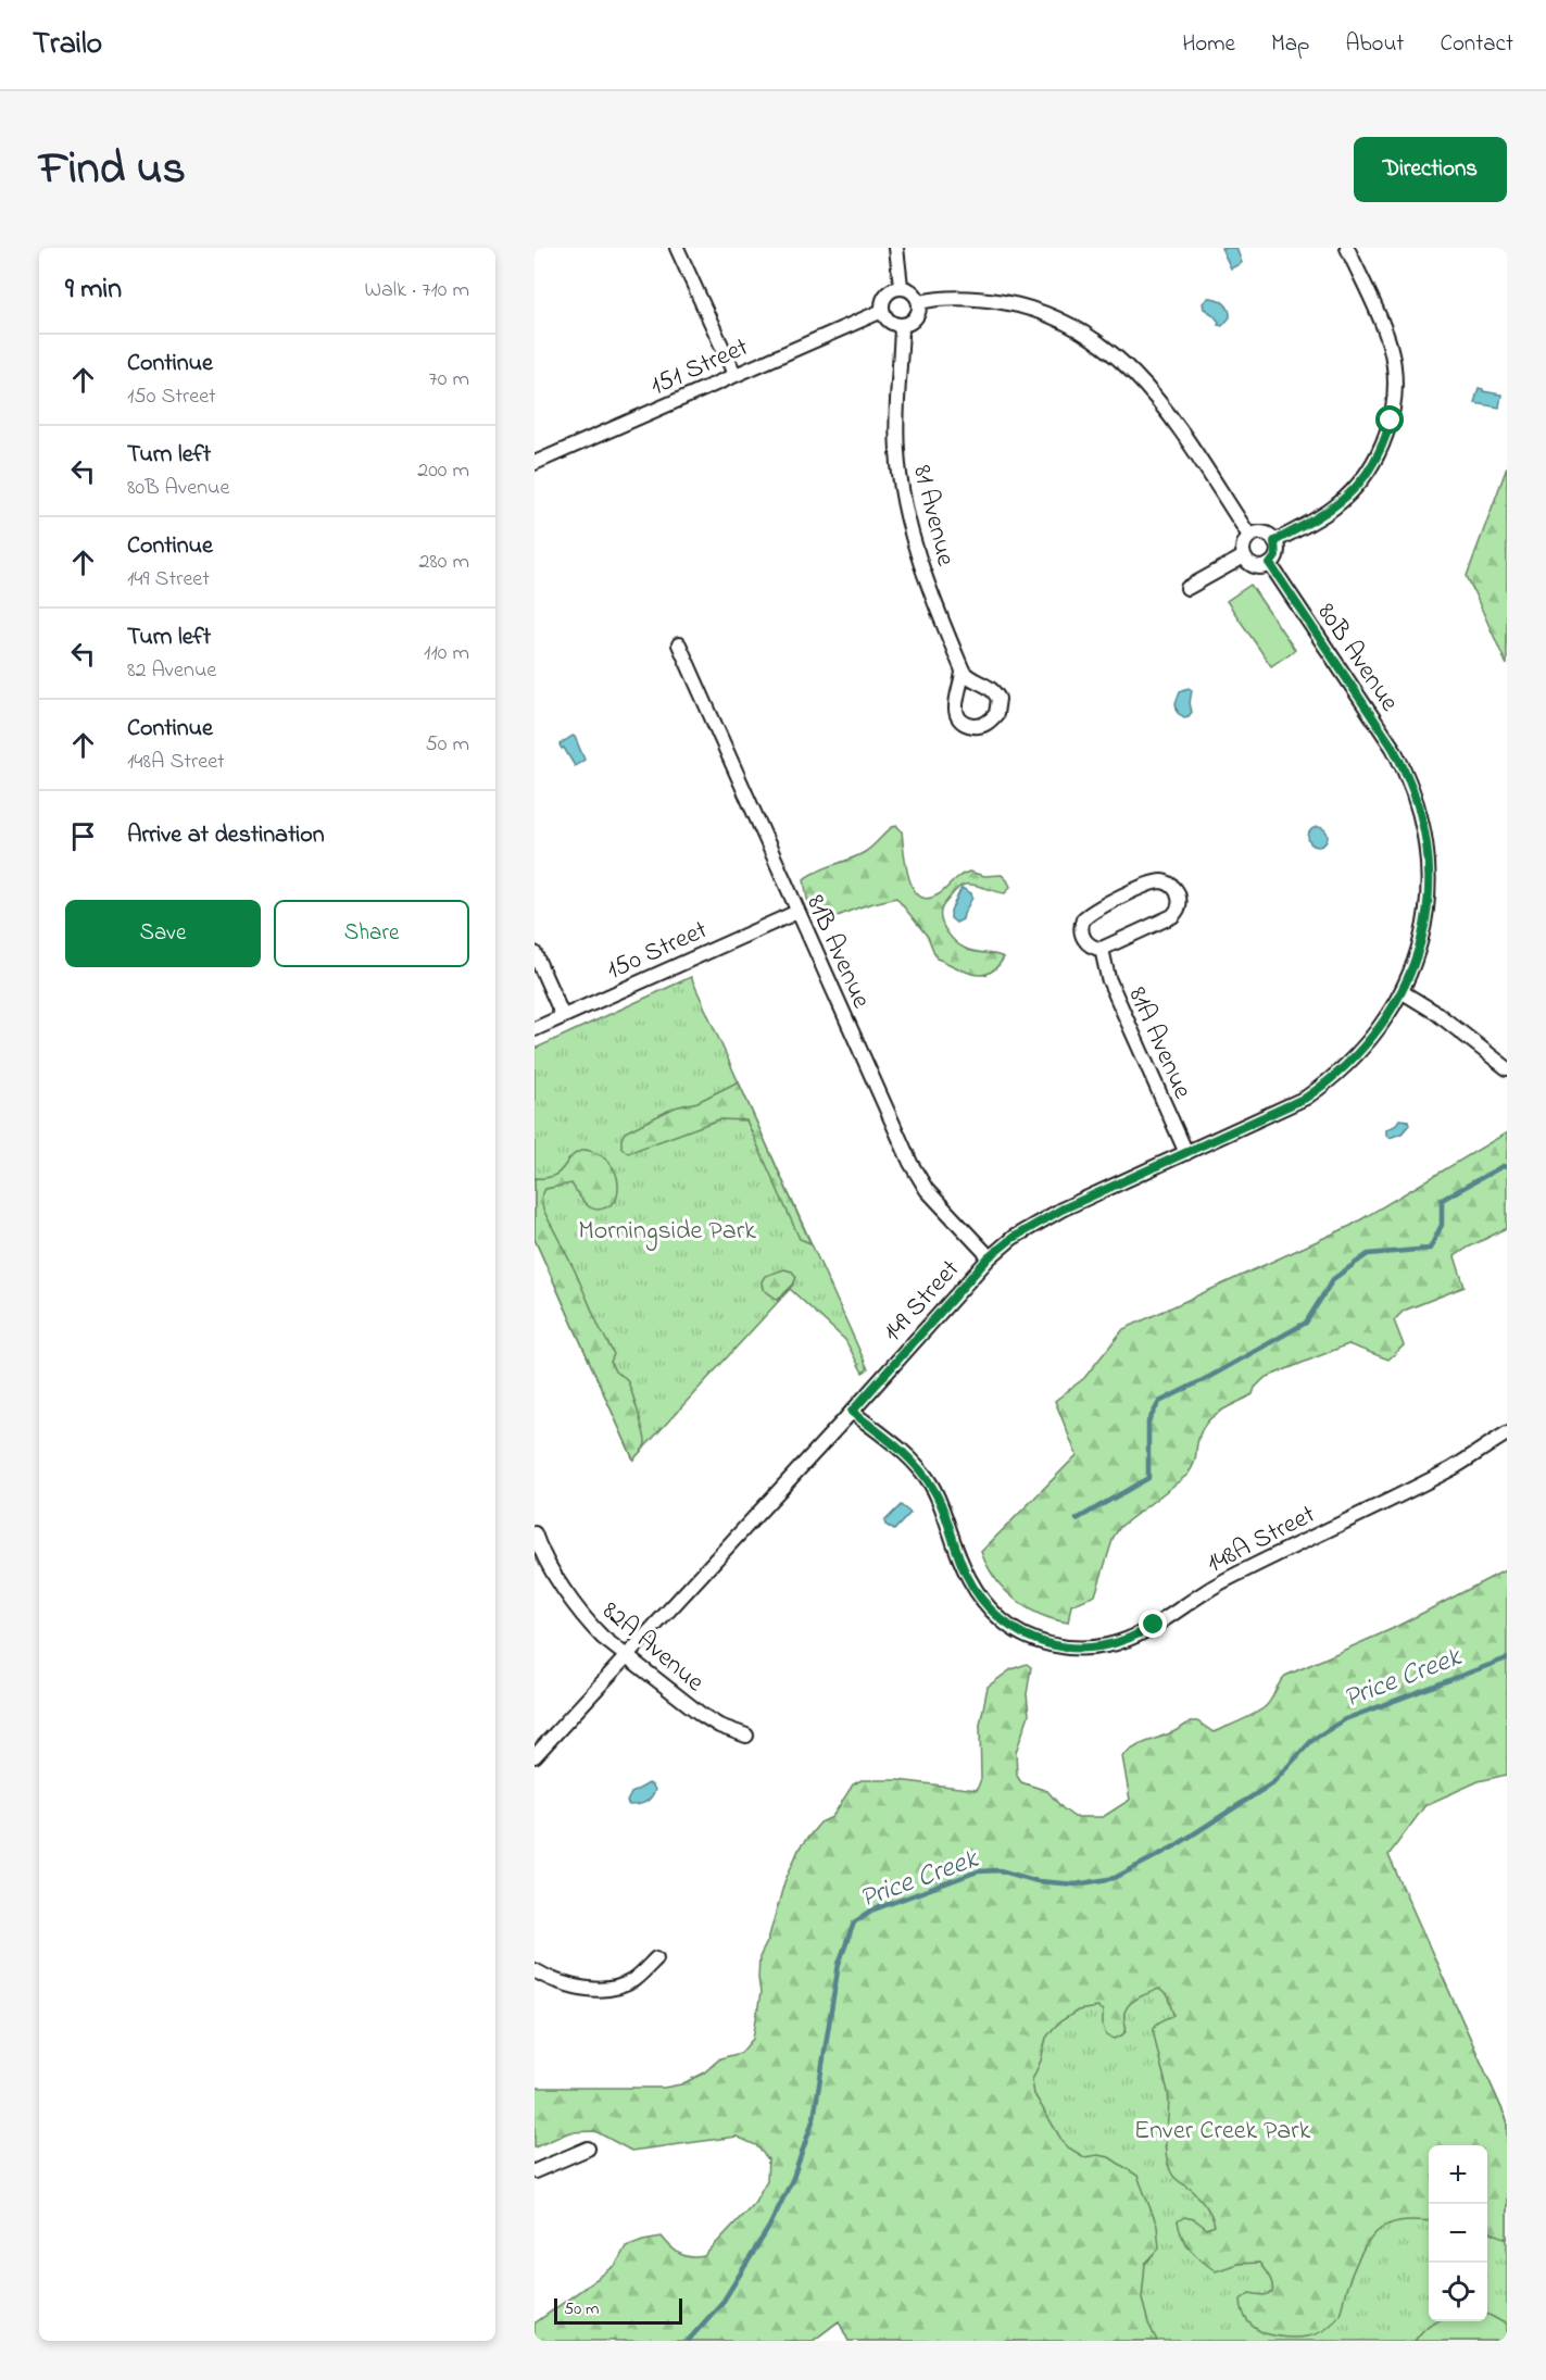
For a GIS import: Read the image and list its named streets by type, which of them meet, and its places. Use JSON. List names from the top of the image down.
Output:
{
  "streets": {
    "street": [
      "151 Street",
      "81 Avenue",
      "80B Avenue",
      "150 Street",
      "81B Avenue",
      "81A Avenue",
      "149 Street",
      "148A Street",
      "82A Avenue"
    ]
  },
  "crossings": [
    ["151 Street", "81 Avenue"],
    ["80B Avenue", "149 Street"],
    ["150 Street", "81B Avenue"],
    ["81B Avenue", "149 Street"],
    ["81A Avenue", "149 Street"],
    ["149 Street", "148A Street"],
    ["149 Street", "82A Avenue"]
  ],
  "water": ["Price Creek"],
  "parks": ["Morningside Park", "Enver Creek Park"],
  "scale_bar": "50 m",
  "page": {
    "header": "Trailo",
    "nav": [
      "Home",
      "Map",
      "About",
      "Contact"
    ],
    "title": "Find us",
    "buttons": [
      "Directions",
      ["Save", "Share"]
    ],
    "heading": ["9 min", "Walk · 710 m"],
    "list": [
      ["Continue", "150 Street", "70 m"],
      ["Turn left", "80B Avenue", "200 m"],
      ["Continue", "149 Street", "280 m"],
      ["Turn left", "82 Avenue", "110 m"],
      ["Continue", "148A Street", "50 m"],
      "Arrive at destination"
    ],
    "map_buttons": ["+", "−"],
    "scale": "50 m"
  }
}
